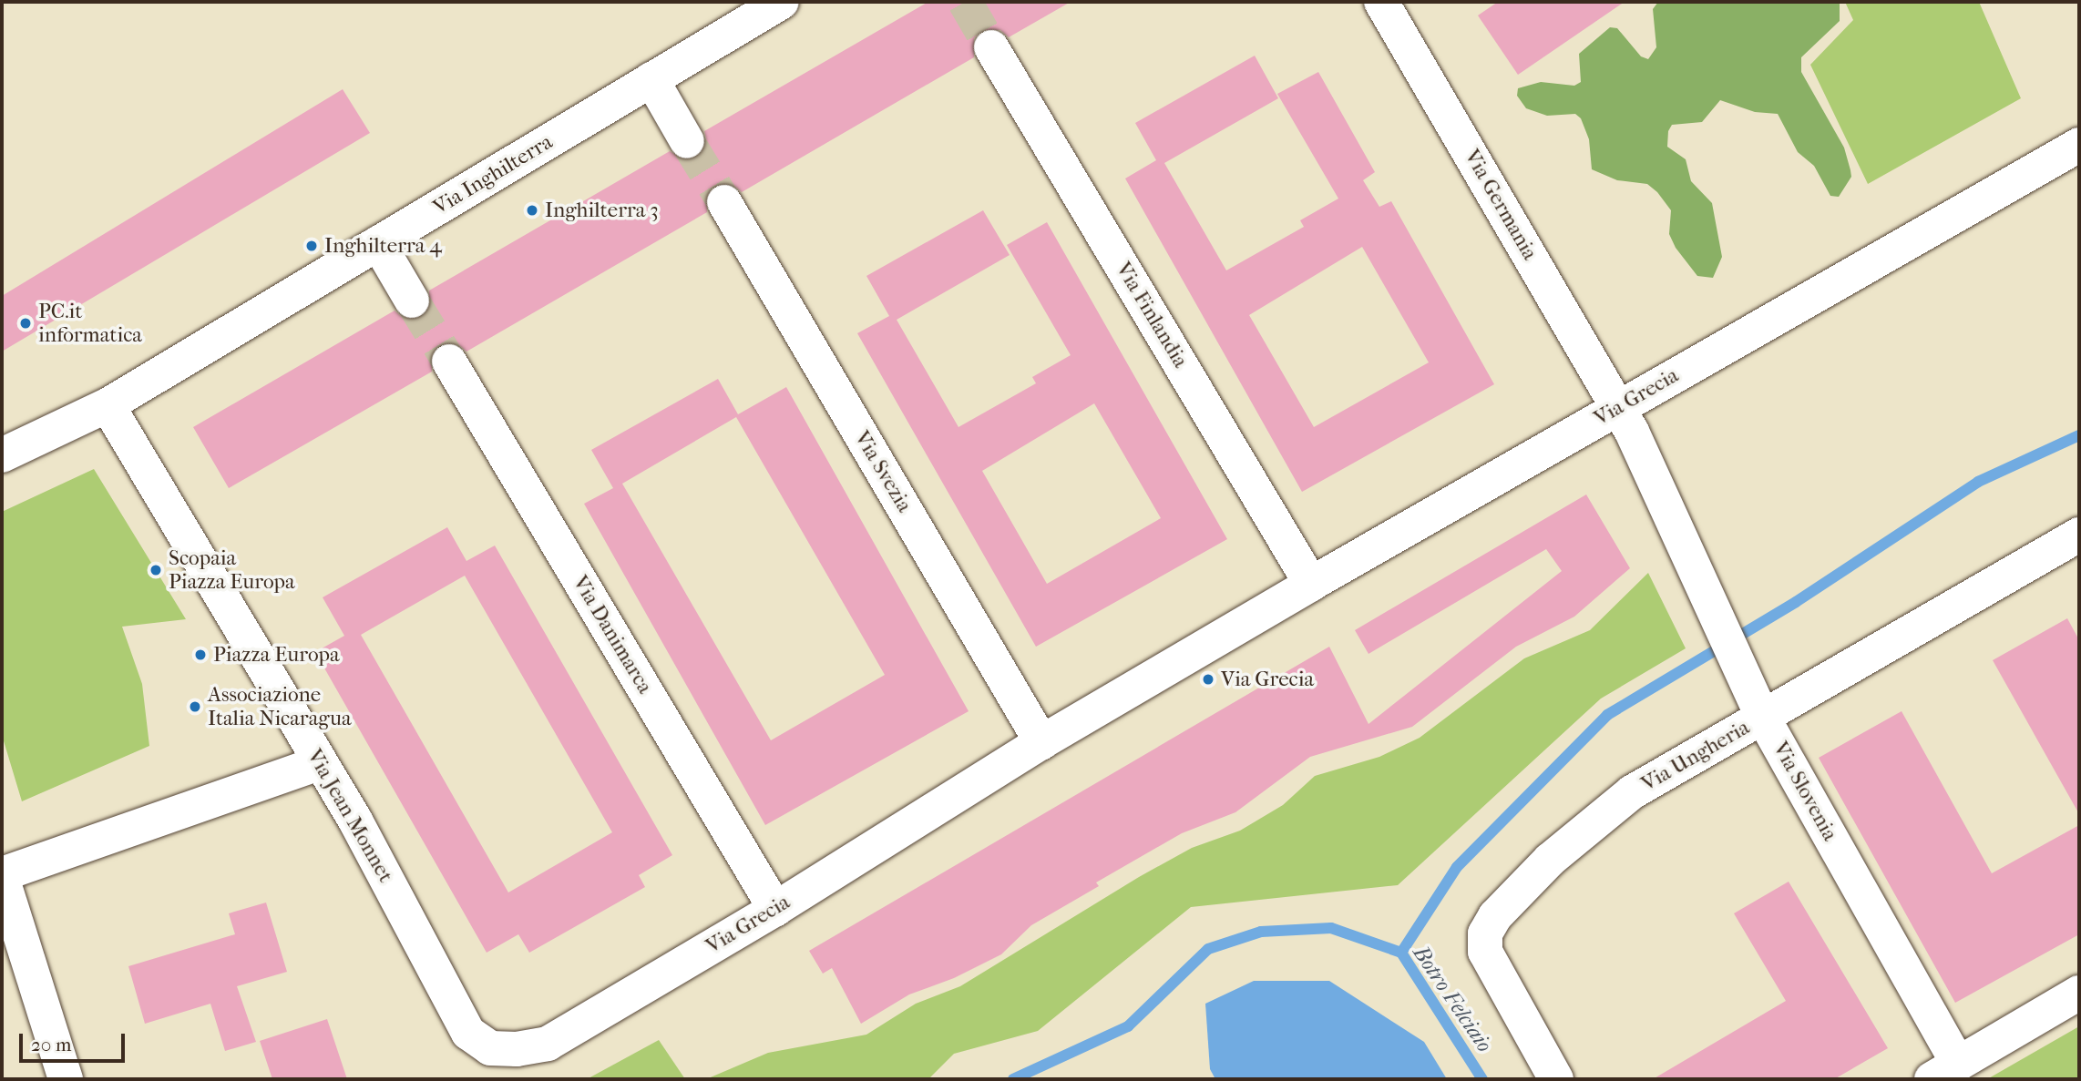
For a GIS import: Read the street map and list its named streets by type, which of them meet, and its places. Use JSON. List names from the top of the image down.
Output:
{
  "streets": {
    "street": [
      "Via Inghilterra",
      "Via Germania",
      "Via Finlandia",
      "Via Grecia",
      "Via Svezia",
      "Via Danimarca",
      "Via Ungheria",
      "Via Slovenia",
      "Via Jean Monnet"
    ]
  },
  "crossings": [
    ["Via Inghilterra", "Via Jean Monnet"],
    ["Via Germania", "Via Grecia"],
    ["Via Germania", "Via Slovenia"],
    ["Via Finlandia", "Via Grecia"],
    ["Via Grecia", "Via Svezia"],
    ["Via Grecia", "Via Danimarca"],
    ["Via Grecia", "Via Slovenia"],
    ["Via Grecia", "Via Jean Monnet"],
    ["Via Ungheria", "Via Slovenia"]
  ],
  "water": ["Botro Felciaio"],
  "places": [
    "Inghilterra 3",
    "Inghilterra 4",
    "PC.it informatica",
    "Scopaia Piazza Europa",
    "Piazza Europa",
    "Via Grecia",
    "Associazione Italia Nicaragua"
  ],
  "scale_bar": "20 m"
}
